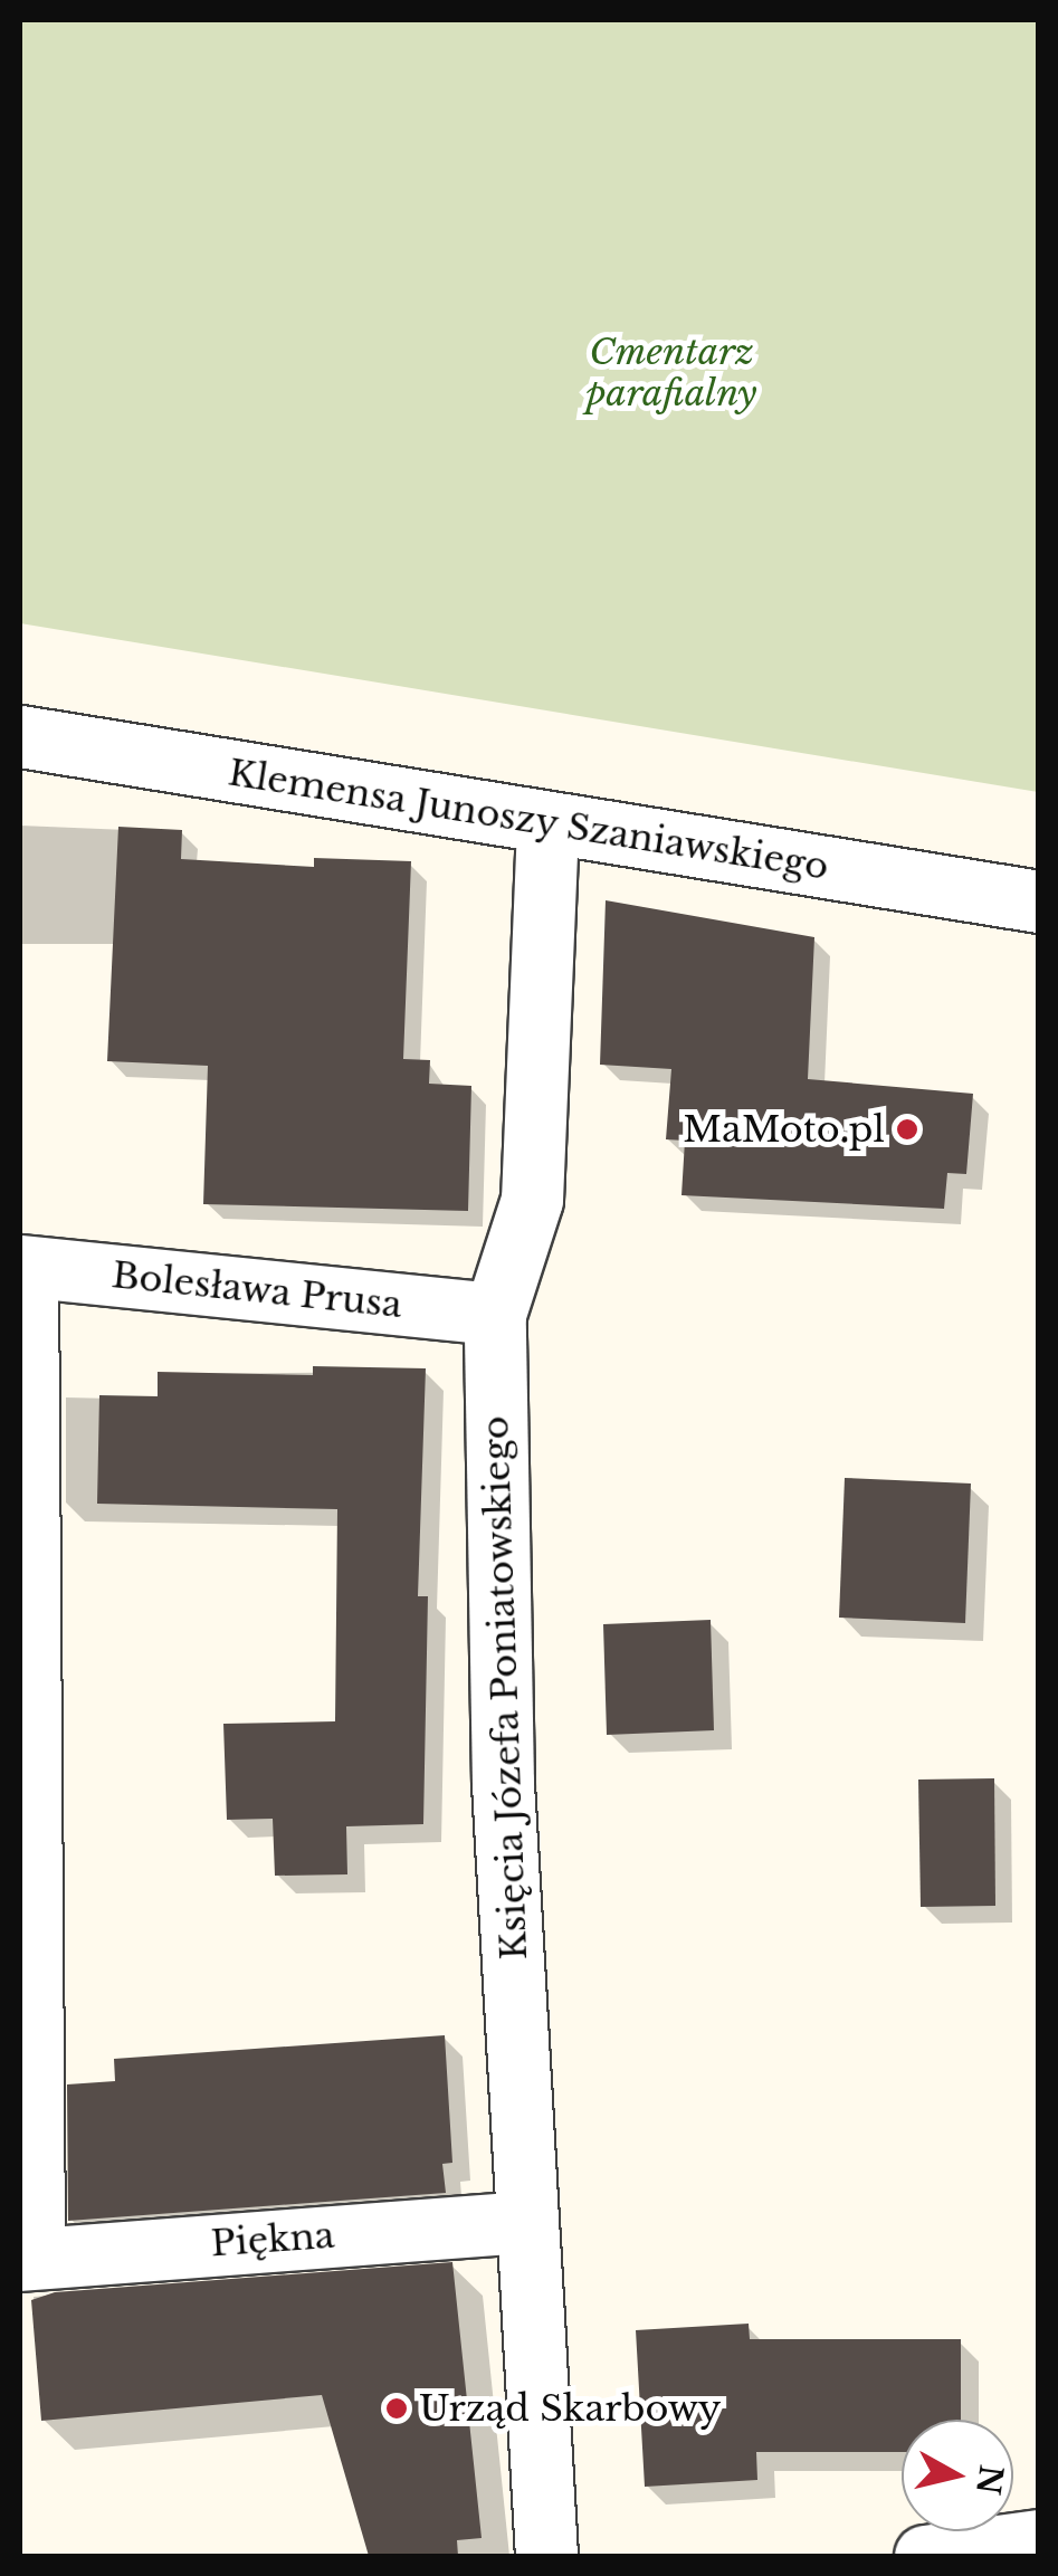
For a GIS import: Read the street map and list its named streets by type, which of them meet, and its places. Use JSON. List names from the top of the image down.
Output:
{
  "streets": {
    "street": [
      "Klemensa Junoszy Szaniawskiego",
      "Bolesława Prusa",
      "Księcia Józefa Poniatowskiego",
      "Piękna"
    ]
  },
  "crossings": [
    ["Klemensa Junoszy Szaniawskiego", "Księcia Józefa Poniatowskiego"],
    ["Bolesława Prusa", "Księcia Józefa Poniatowskiego"],
    ["Księcia Józefa Poniatowskiego", "Piękna"]
  ],
  "parks": ["Cmentarz parafialny"],
  "places": ["MaMoto.pl", "Urząd Skarbowy"],
  "north": "right"
}
